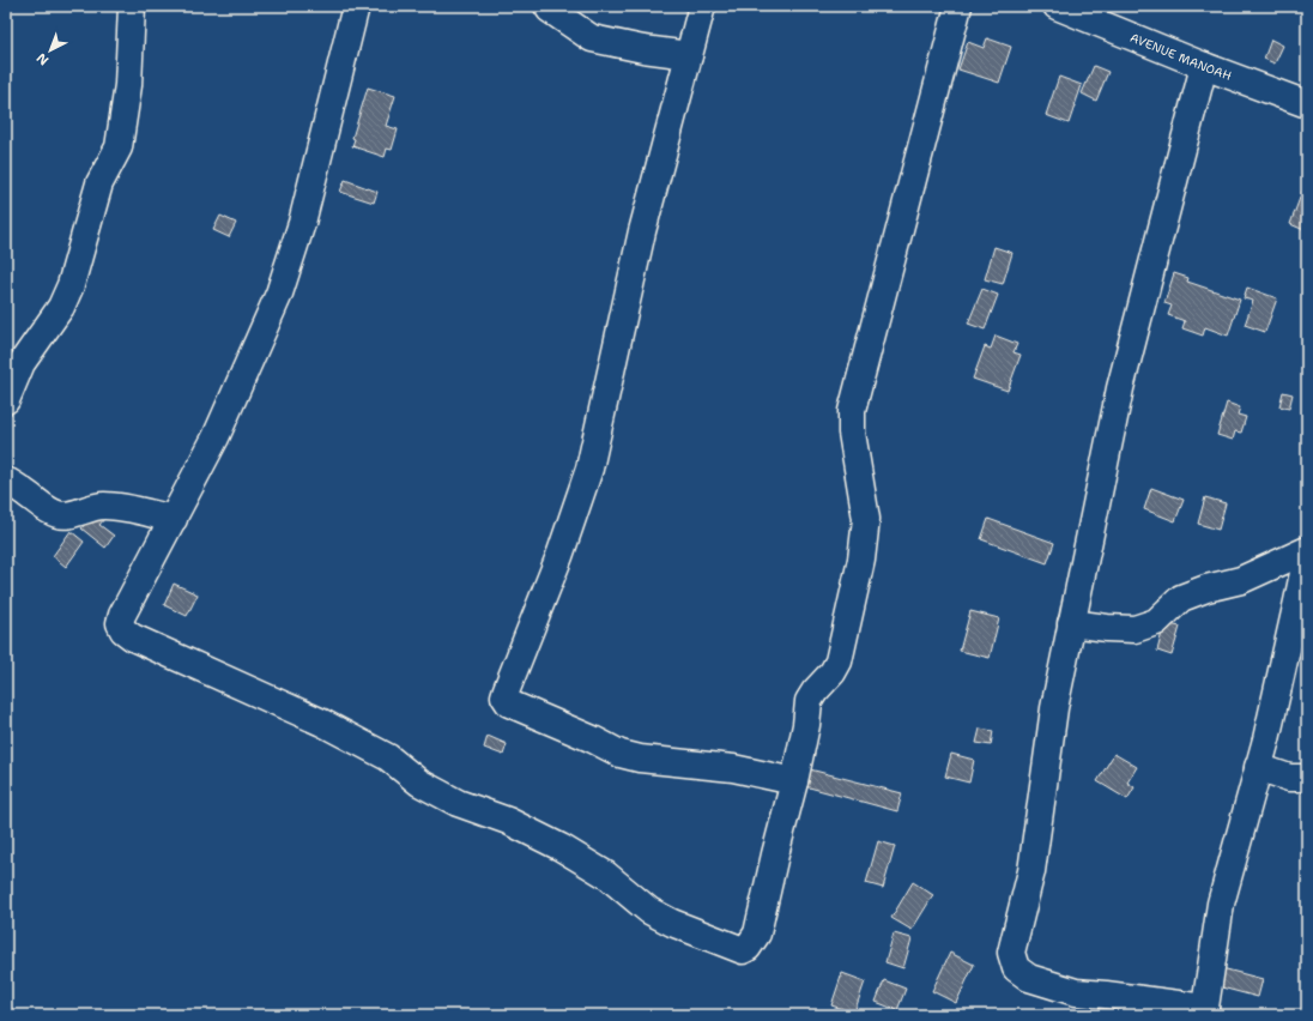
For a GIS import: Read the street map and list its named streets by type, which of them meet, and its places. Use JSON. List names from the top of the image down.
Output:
{
  "streets": {
    "street": ["AVENUE MANOAH"]
  },
  "north": "bottom left"
}
